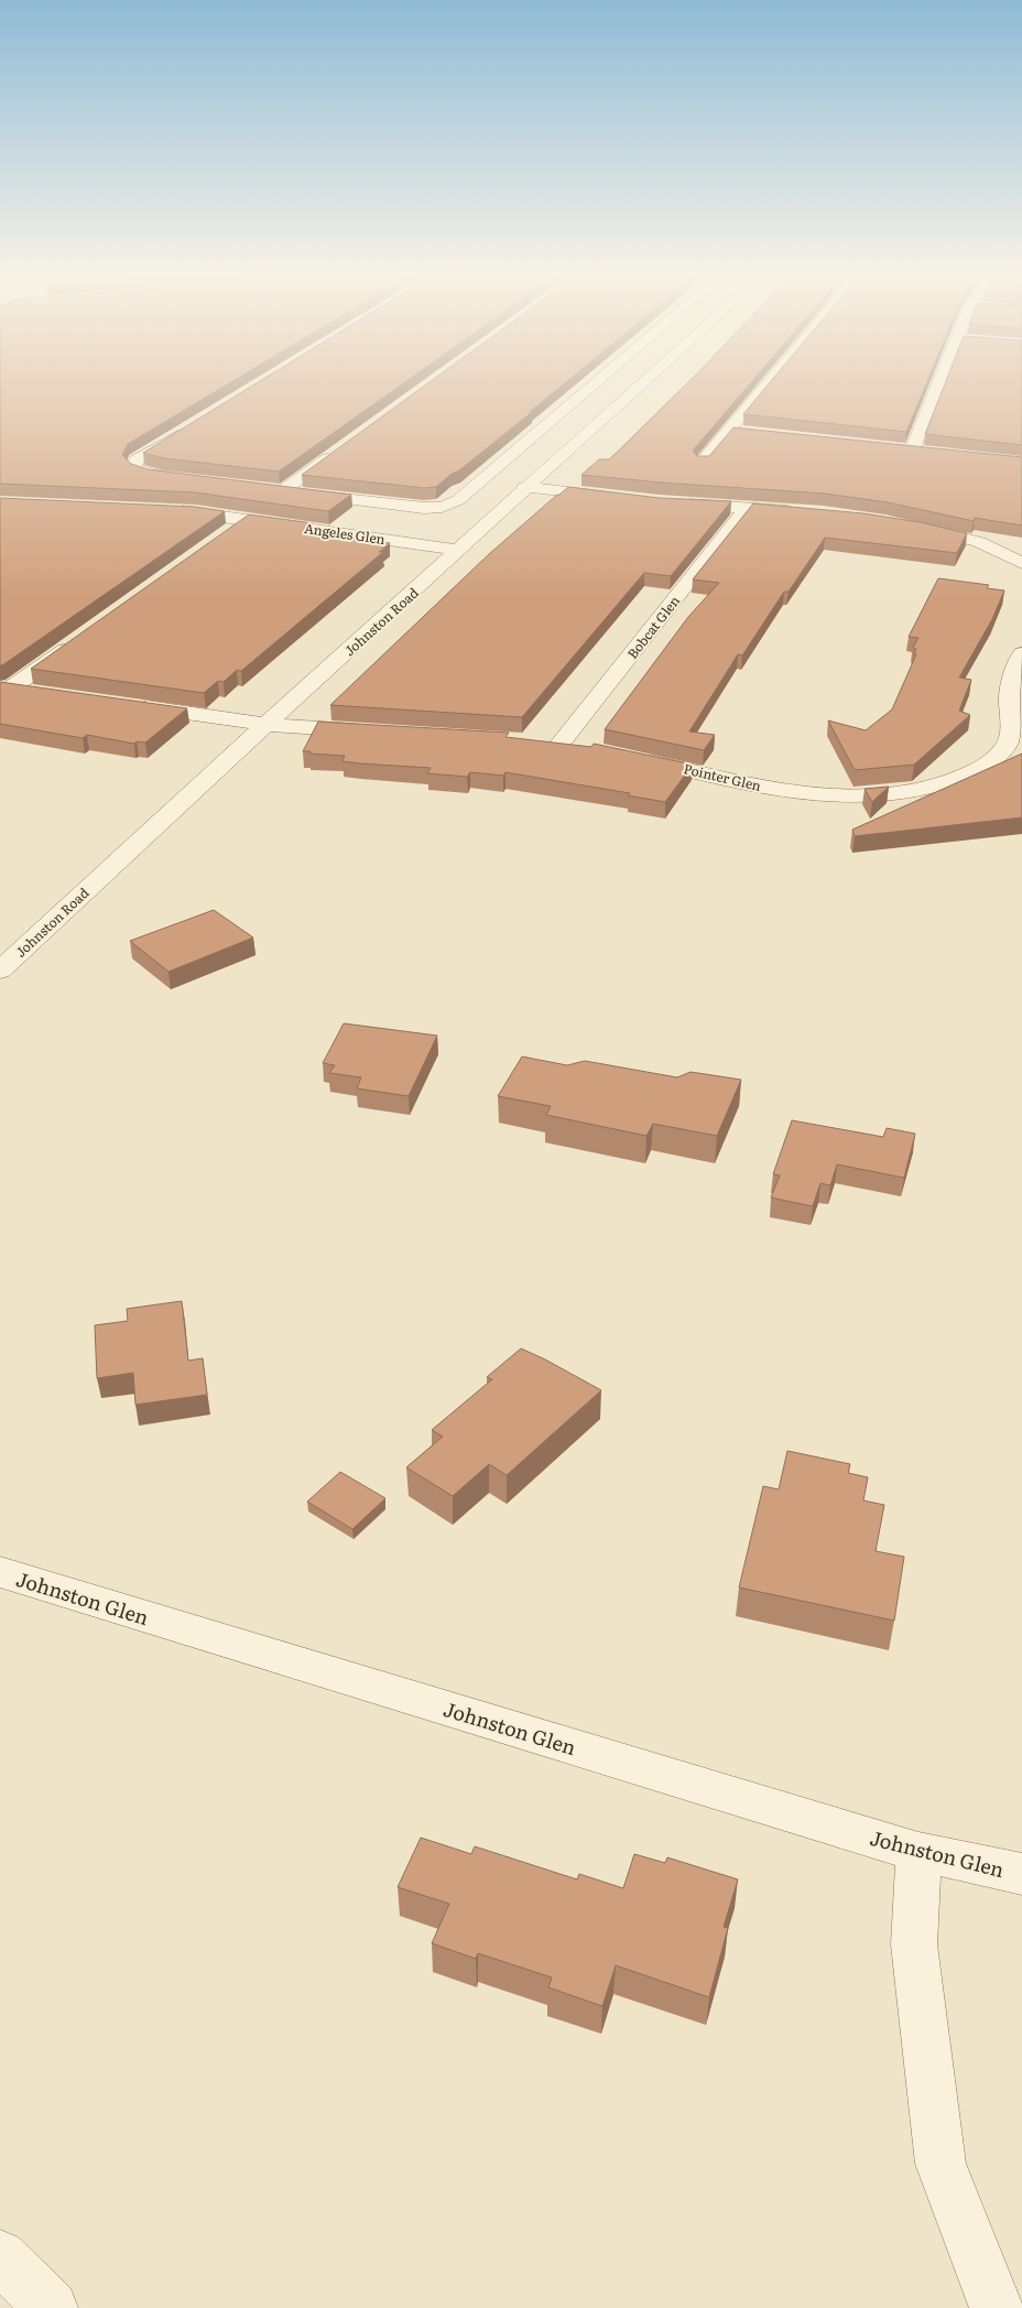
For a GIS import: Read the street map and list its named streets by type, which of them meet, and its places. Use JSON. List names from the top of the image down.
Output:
{
  "streets": {
    "street": [
      "Angeles Glen",
      "Johnston Road",
      "Bobcat Glen",
      "Pointer Glen",
      "Johnston Glen"
    ]
  },
  "crossings": [
    ["Angeles Glen", "Johnston Road"]
  ]
}
